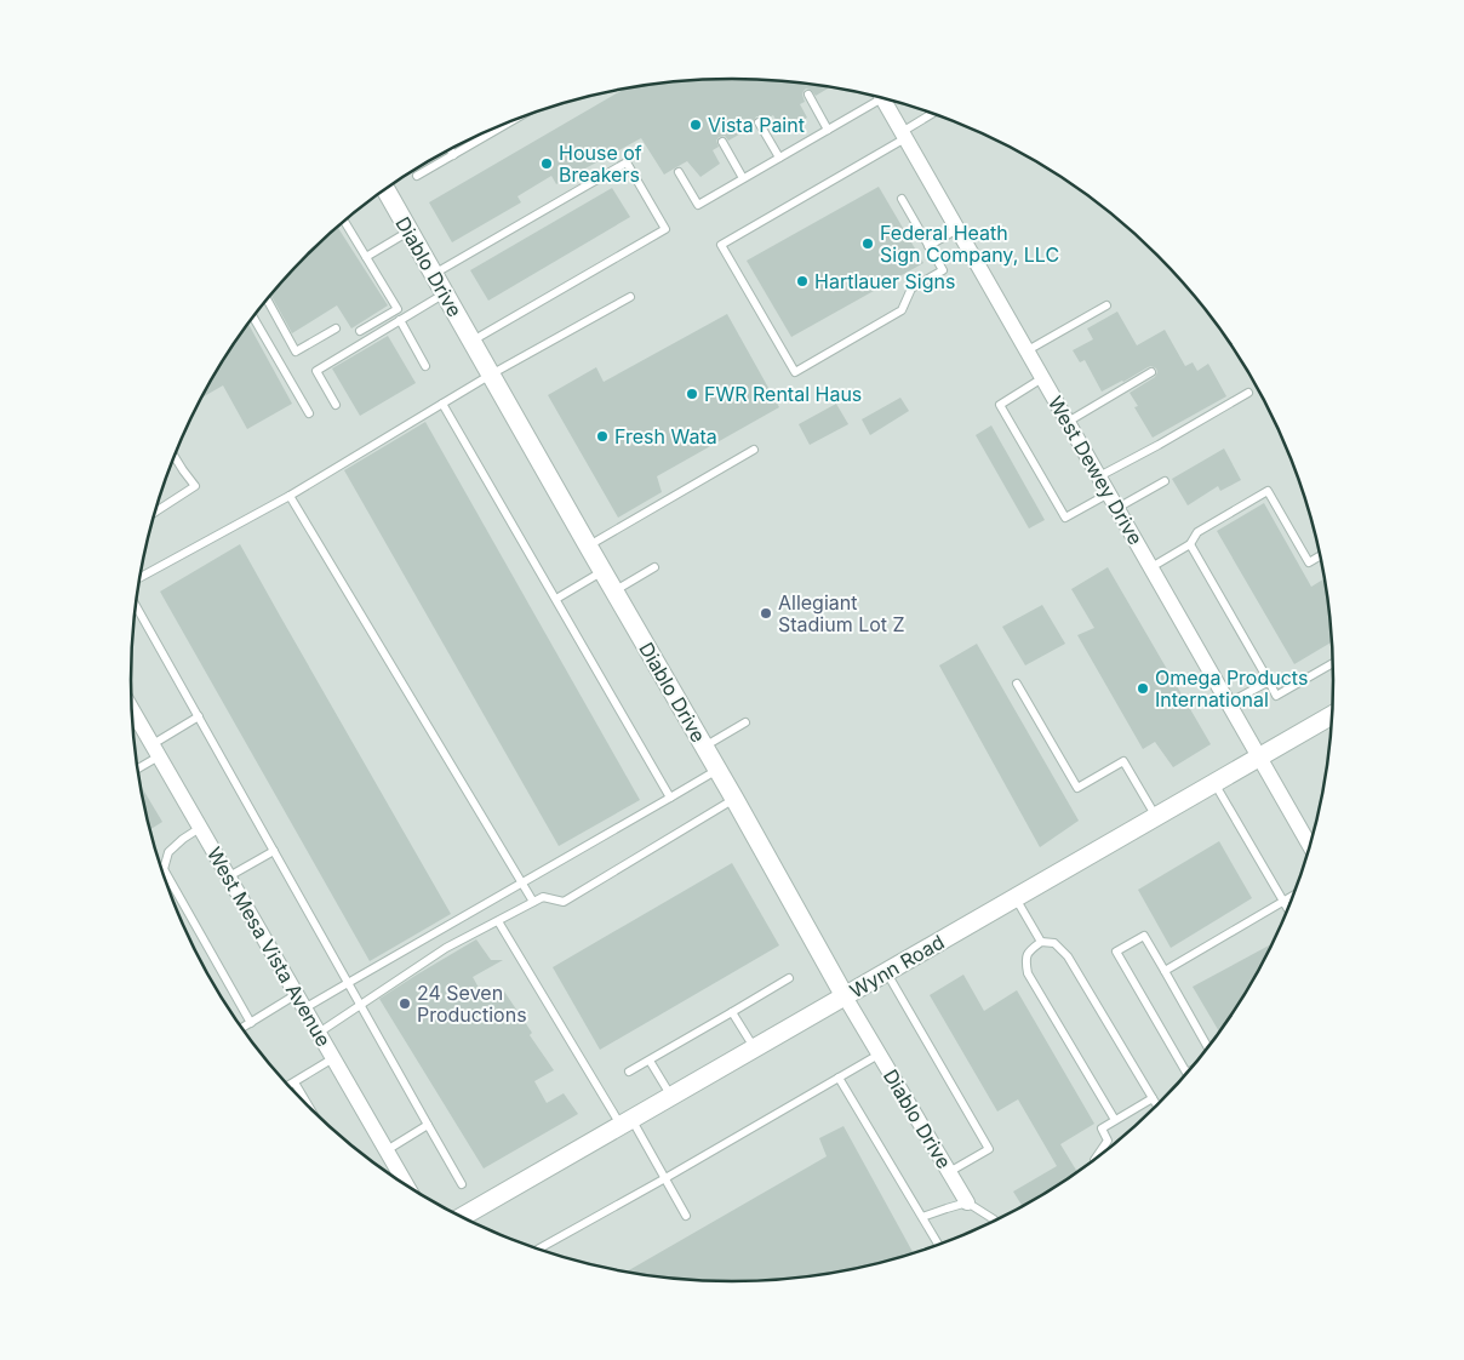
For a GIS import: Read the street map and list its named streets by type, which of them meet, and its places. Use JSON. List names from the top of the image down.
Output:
{
  "streets": {
    "street": [
      "Diablo Drive",
      "West Dewey Drive",
      "West Mesa Vista Avenue",
      "Wynn Road"
    ]
  },
  "crossings": [
    ["Diablo Drive", "Wynn Road"],
    ["West Dewey Drive", "Wynn Road"]
  ],
  "places": [
    "Vista Paint",
    "House of Breakers",
    "Federal Heath Sign Company, LLC",
    "Hartlauer Signs",
    "FWR Rental Haus",
    "Fresh Wata",
    "Allegiant Stadium Lot Z",
    "Omega Products International",
    "24 Seven Productions"
  ]
}
